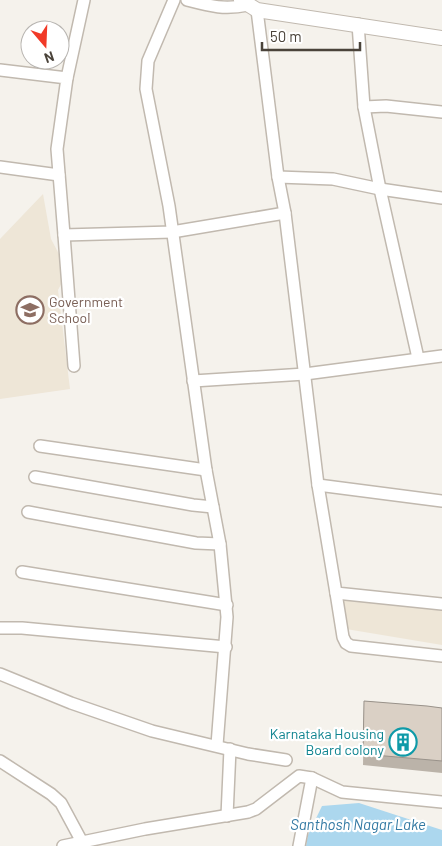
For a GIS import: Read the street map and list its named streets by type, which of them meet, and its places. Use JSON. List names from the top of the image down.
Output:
{
  "water": ["Santhosh Nagar Lake"],
  "places": {
    "school or university": ["Government School"],
    "building": ["Karnataka Housing Board colony"]
  },
  "scale_bar": "50 m",
  "north": "bottom"
}
